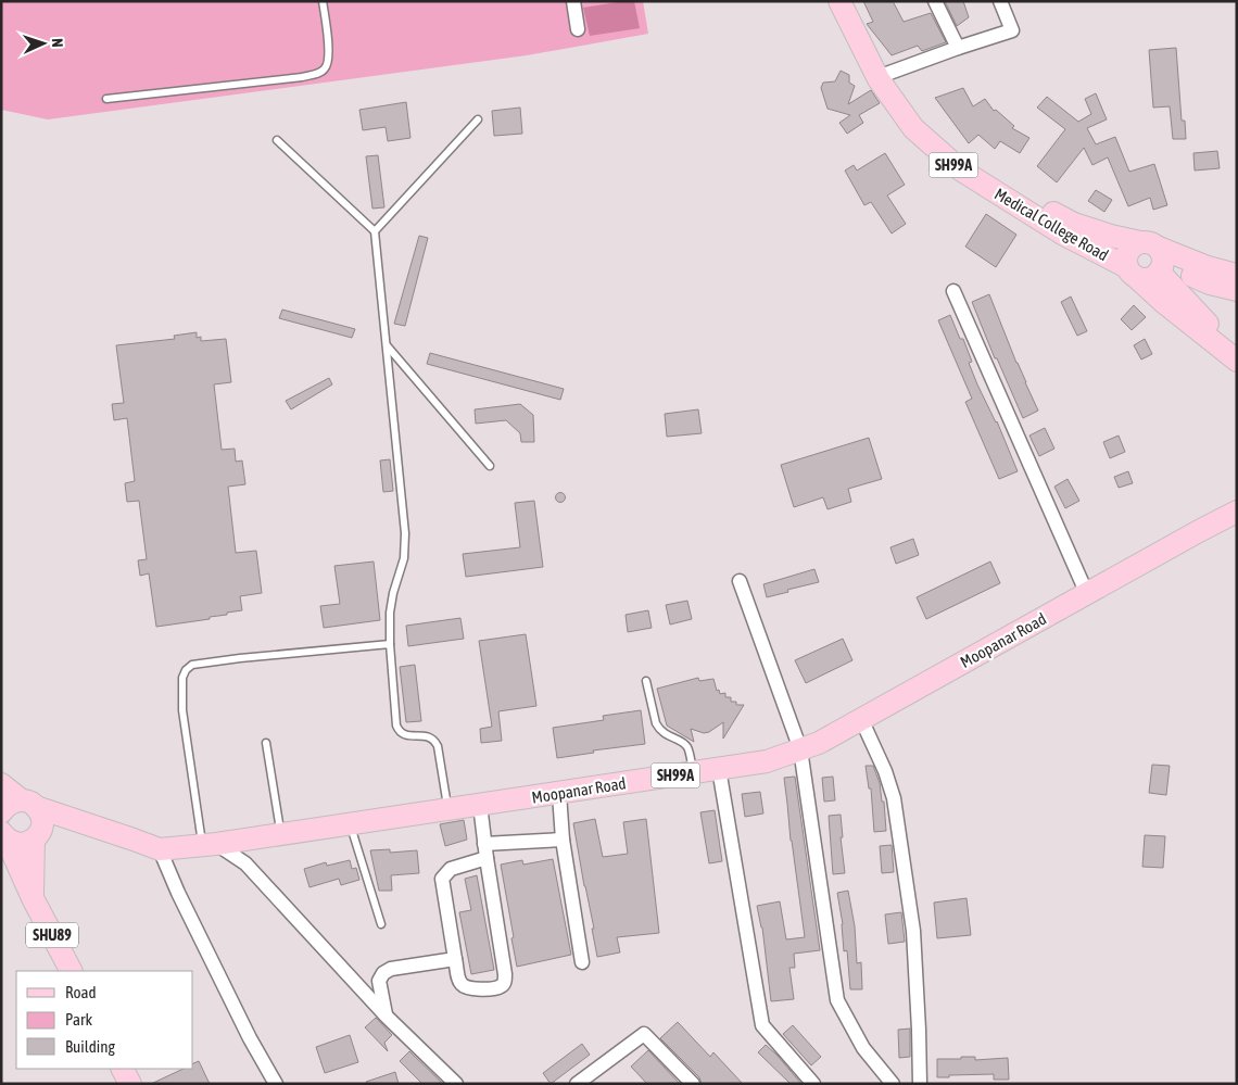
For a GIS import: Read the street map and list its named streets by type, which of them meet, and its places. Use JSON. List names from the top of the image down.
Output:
{
  "streets": {
    "main road": [
      "SH99A",
      "Medical College Road",
      "Moopanar Road",
      "SHU89"
    ]
  },
  "crossings": [
    ["SH99A", "Medical College Road"],
    ["Moopanar Road", "SHU89"]
  ],
  "legend": ["Road", "Park", "Building"],
  "north": "right"
}
